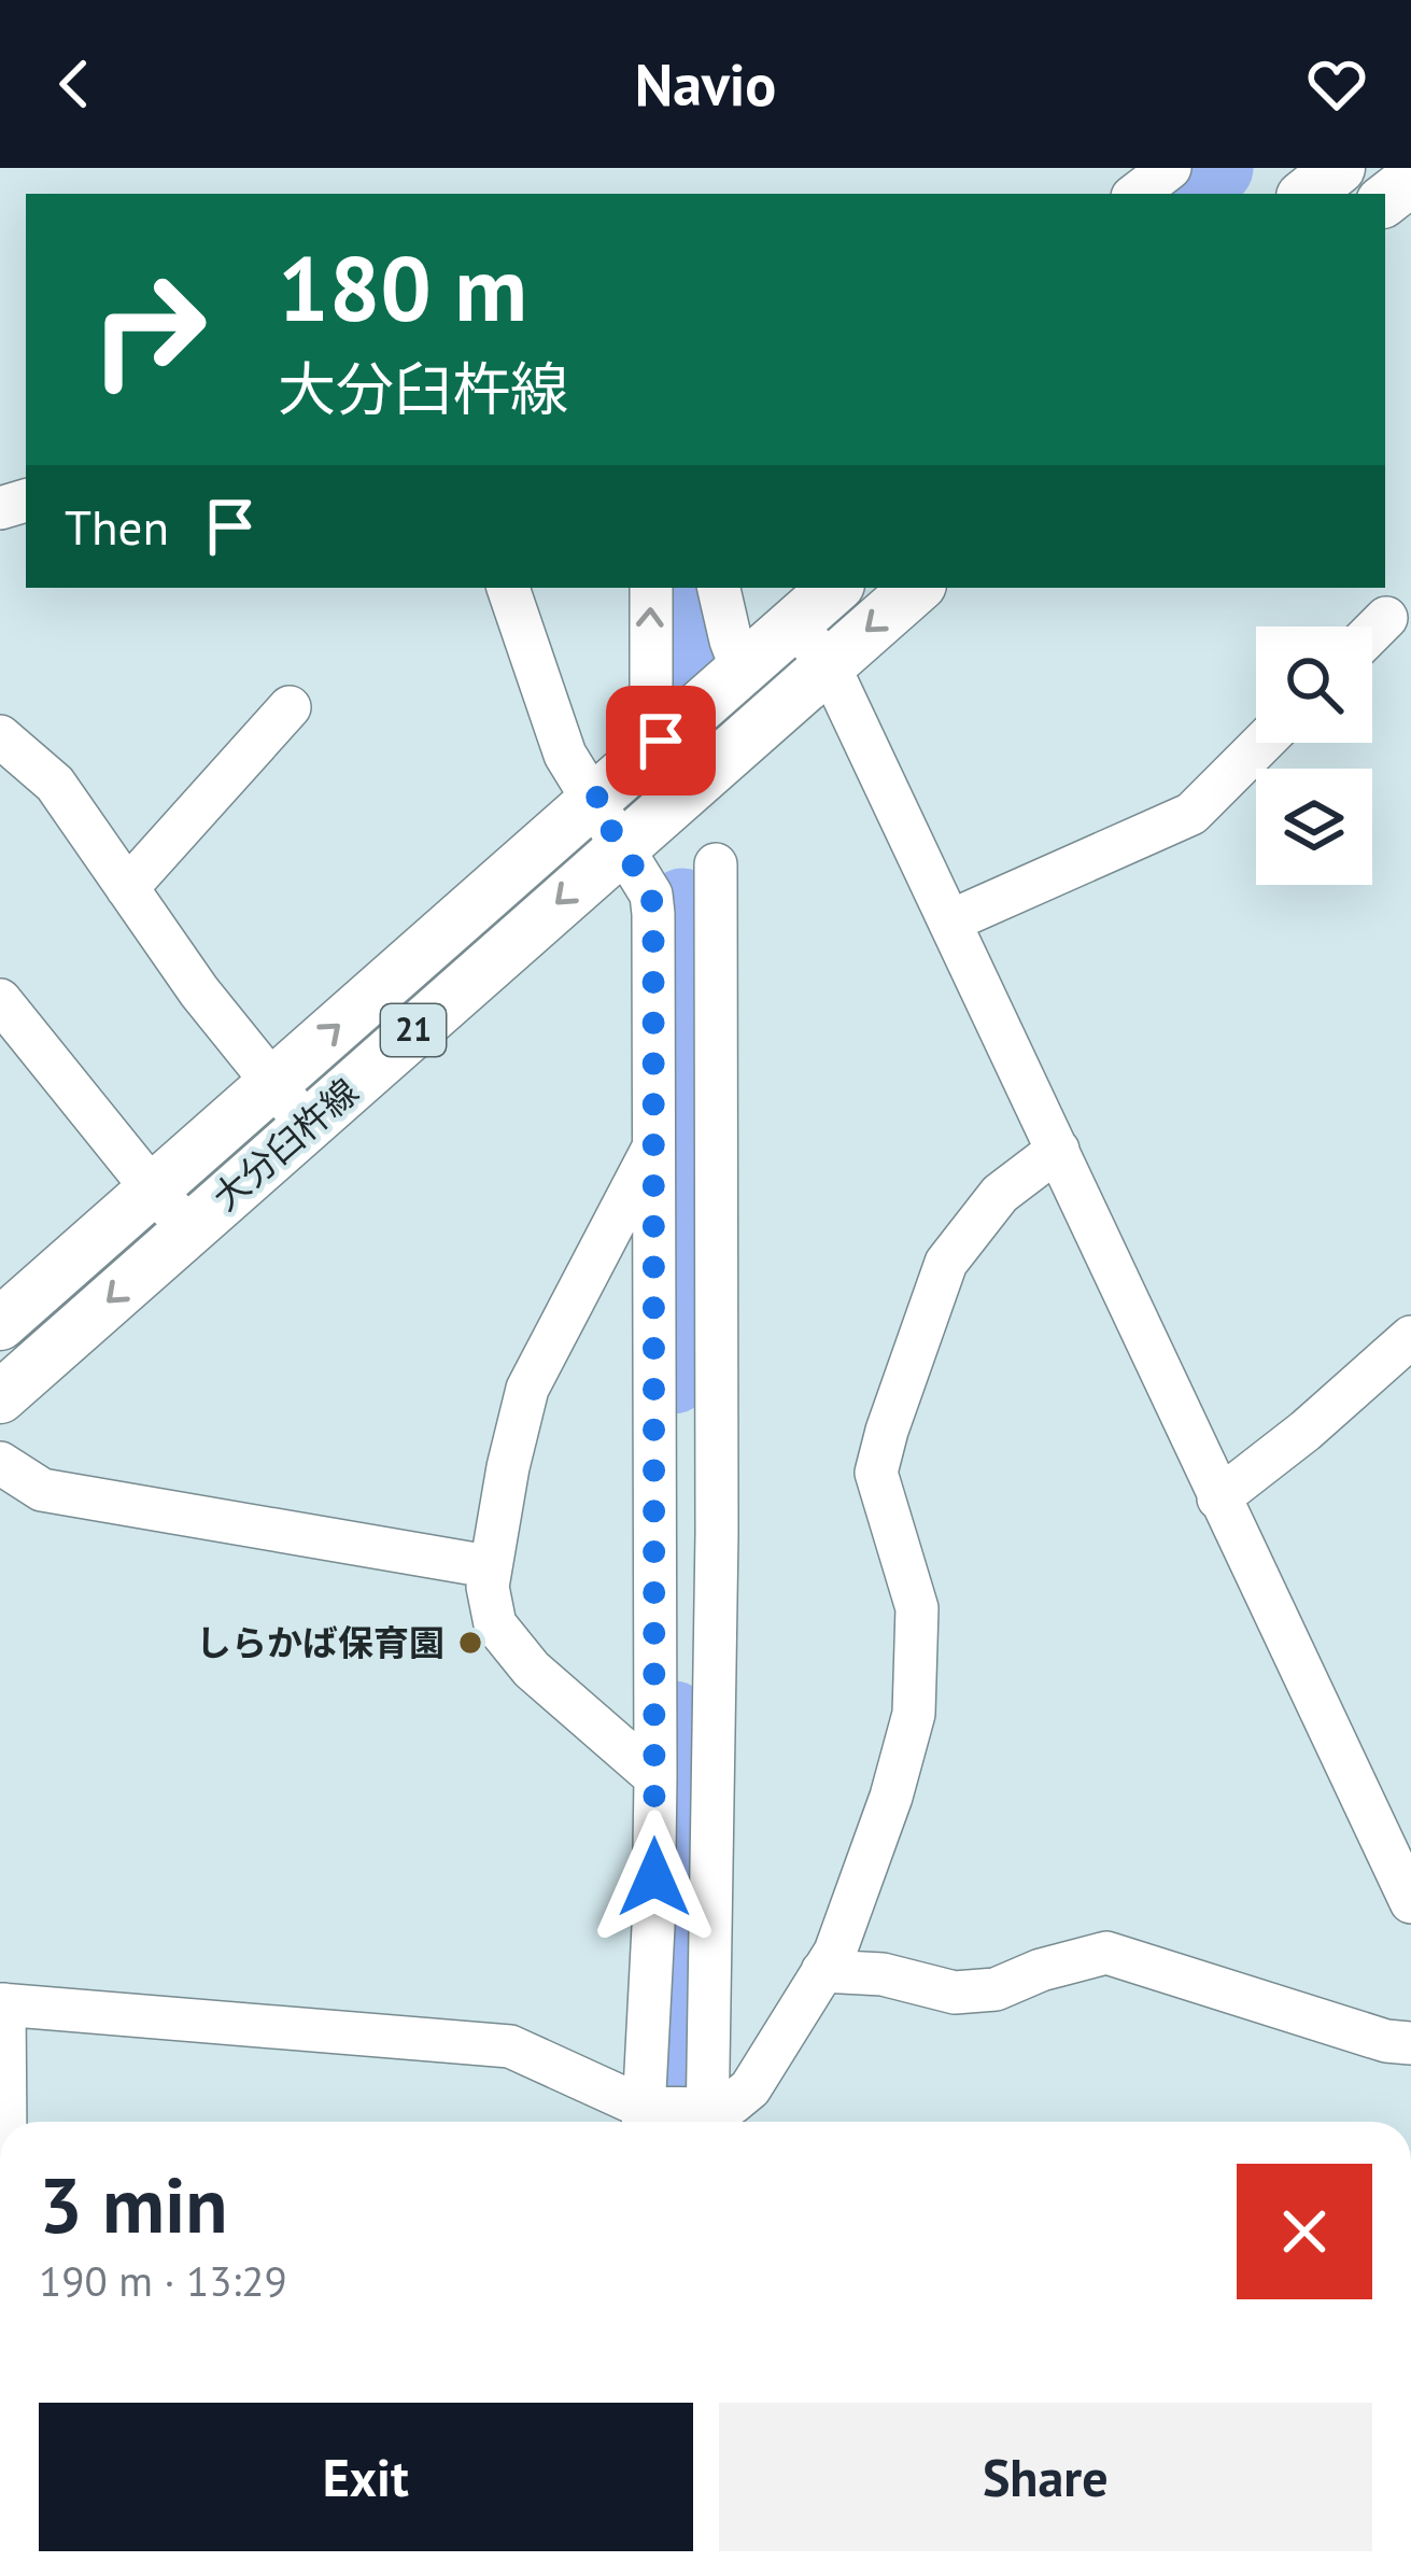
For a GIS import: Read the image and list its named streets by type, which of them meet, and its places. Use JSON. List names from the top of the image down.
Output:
{
  "streets": {
    "main road": ["21", "大分臼杵線"]
  },
  "places": ["しらかば保育園"],
  "page": {
    "header": "Navio",
    "turn": ["180 m", "大分臼杵線"],
    "then": "Then",
    "heading": ["3 min", "190 m · 13:29"],
    "buttons": ["Exit", "Share"]
  }
}
